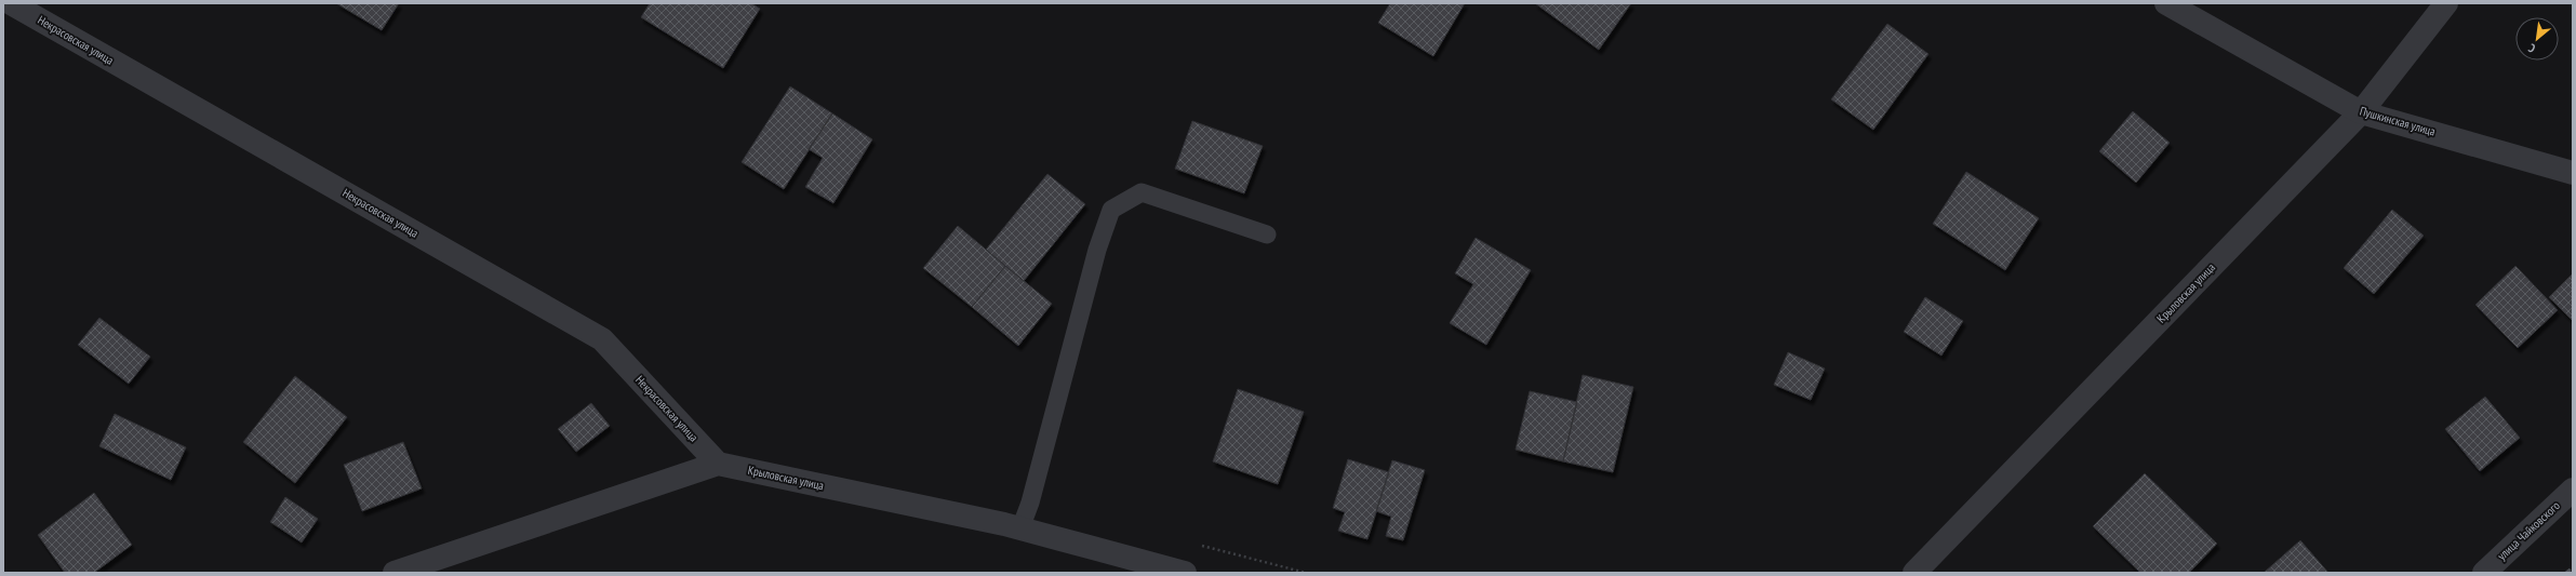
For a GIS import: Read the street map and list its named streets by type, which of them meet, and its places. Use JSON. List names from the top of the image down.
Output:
{
  "streets": {
    "street": [
      "Некрасовская улица",
      "Пушкинская улица",
      "Крыловская улица",
      "улица Чайковского"
    ]
  },
  "crossings": [
    ["Некрасовская улица", "Крыловская улица"],
    ["Пушкинская улица", "Крыловская улица"]
  ],
  "north": "bottom left"
}
